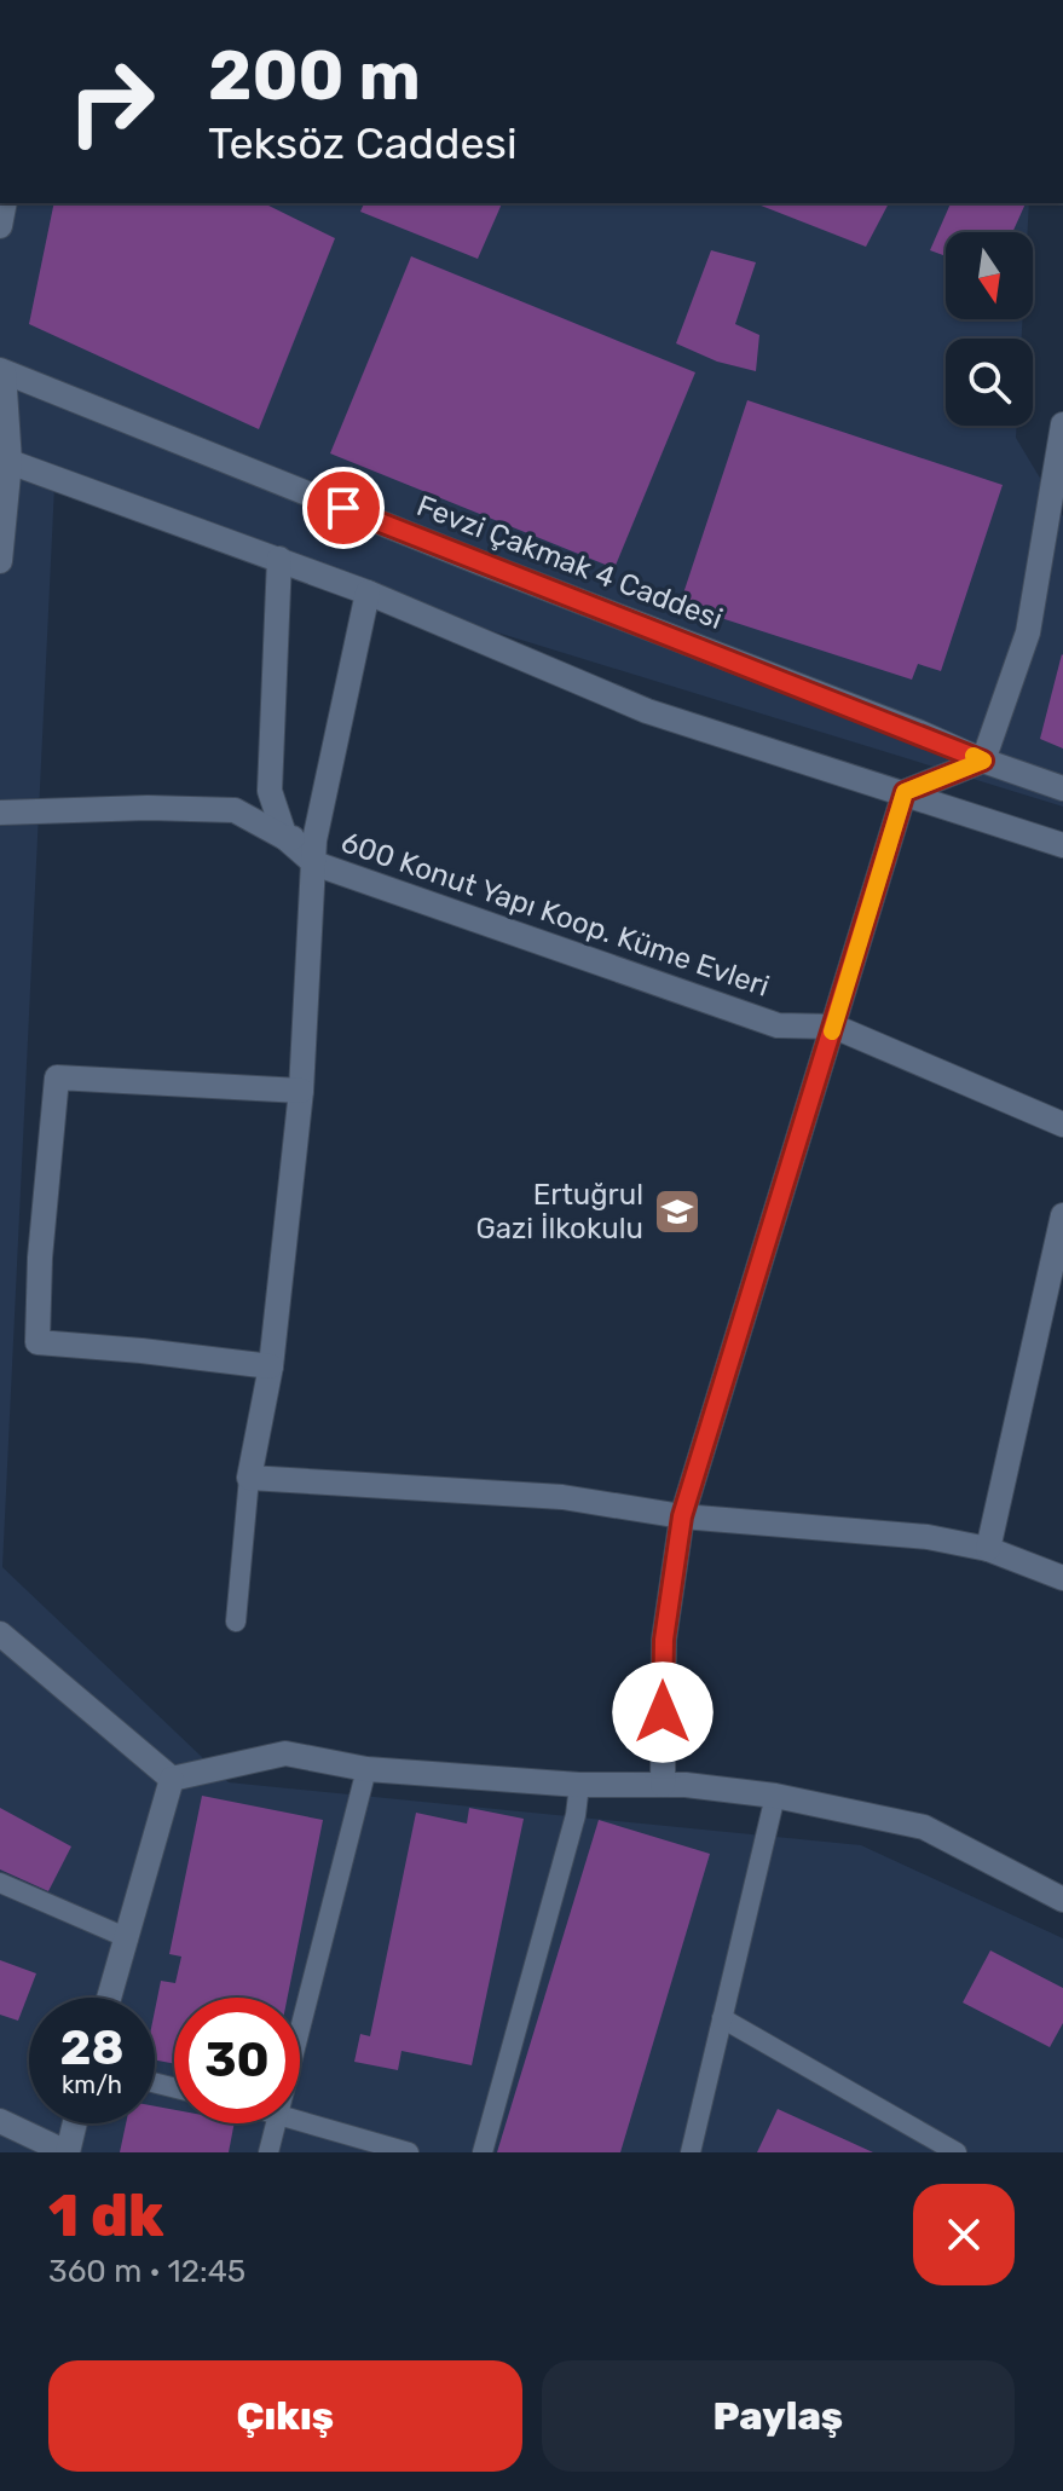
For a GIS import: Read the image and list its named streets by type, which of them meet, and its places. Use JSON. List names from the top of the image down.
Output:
{
  "streets": {
    "street": ["Fevzi Çakmak 4 Caddesi", "600 Konut Yapı Koop. Küme Evleri"]
  },
  "places": {
    "school or university": ["Ertuğrul Gazi İlkokulu"]
  },
  "north": "bottom",
  "page": {
    "turn": ["200 m", "Teksöz Caddesi"],
    "speed": "28 km/h",
    "limit": "30",
    "heading": ["1 dk", "360 m · 12:45"],
    "buttons": ["Çıkış", "Paylaş"]
  }
}
